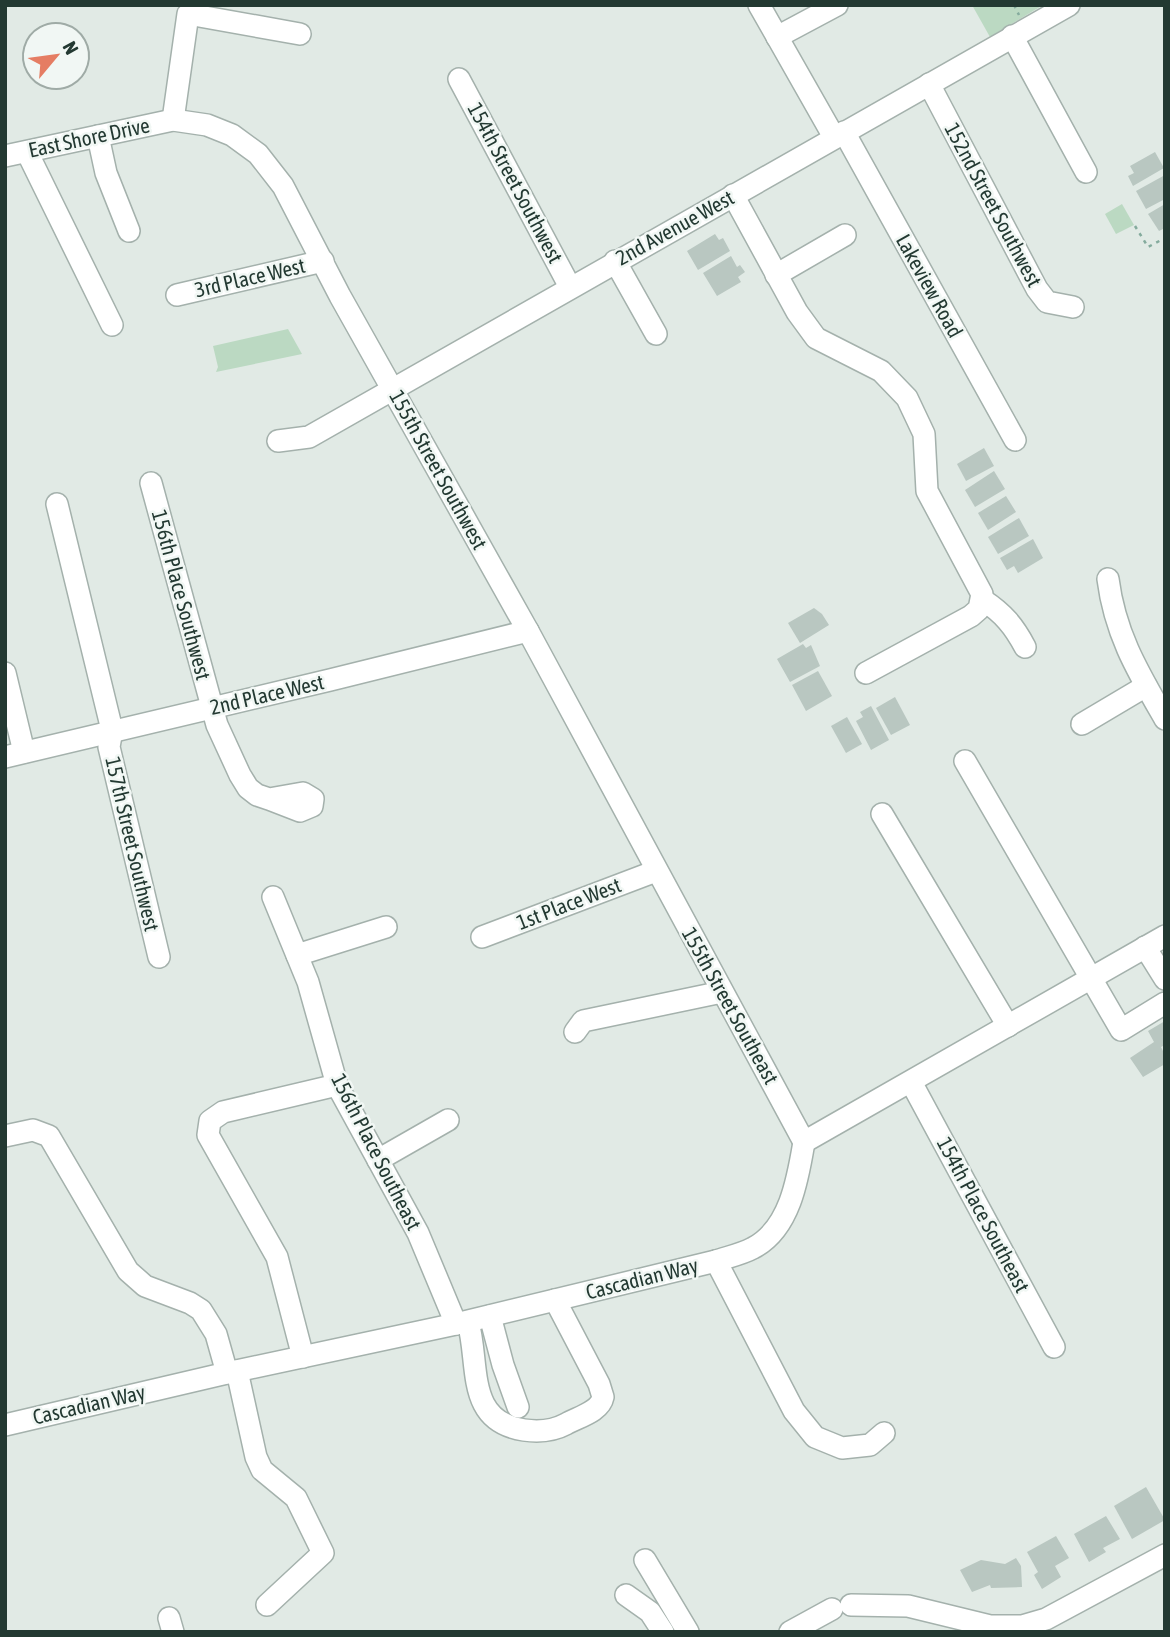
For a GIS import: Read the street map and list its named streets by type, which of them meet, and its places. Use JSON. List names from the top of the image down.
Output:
{
  "streets": {
    "street": [
      "East Shore Drive",
      "154th Street Southwest",
      "152nd Street Southwest",
      "2nd Avenue West",
      "3rd Place West",
      "Lakeview Road",
      "155th Street Southwest",
      "156th Place Southwest",
      "2nd Place West",
      "157th Street Southwest",
      "1st Place West",
      "155th Street Southeast",
      "156th Place Southeast",
      "154th Place Southeast",
      "Cascadian Way"
    ]
  },
  "crossings": [
    ["East Shore Drive", "155th Street Southwest"],
    ["154th Street Southwest", "2nd Avenue West"],
    ["152nd Street Southwest", "2nd Avenue West"],
    ["2nd Avenue West", "Lakeview Road"],
    ["2nd Avenue West", "155th Street Southwest"],
    ["3rd Place West", "155th Street Southwest"],
    ["155th Street Southwest", "2nd Place West"],
    ["155th Street Southwest", "1st Place West"],
    ["155th Street Southwest", "155th Street Southeast"],
    ["156th Place Southwest", "2nd Place West"],
    ["2nd Place West", "157th Street Southwest"],
    ["1st Place West", "155th Street Southeast"],
    ["155th Street Southeast", "Cascadian Way"],
    ["156th Place Southeast", "Cascadian Way"]
  ],
  "north": "top right"
}
